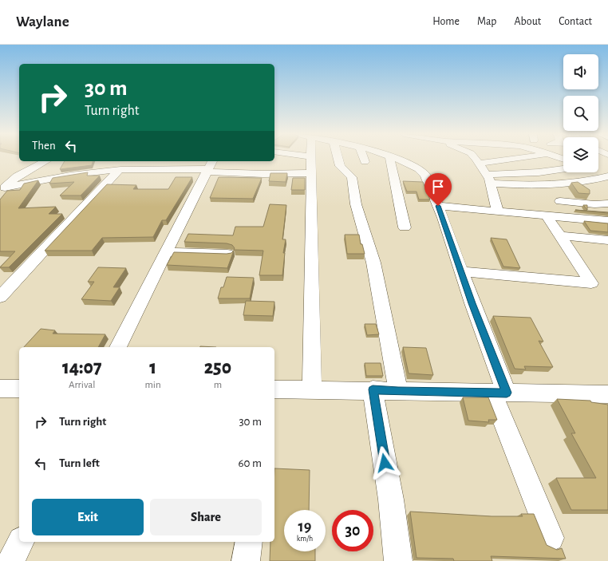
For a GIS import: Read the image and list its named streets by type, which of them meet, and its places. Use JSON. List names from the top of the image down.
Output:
{
  "page": {
    "header": "Waylane",
    "nav": [
      "Home",
      "Map",
      "About",
      "Contact"
    ],
    "turn": ["30 m", "Turn right"],
    "then": "Then",
    "eta": [
      "14:07",
      "Arrival",
      "1",
      "min",
      "250",
      "m"
    ],
    "list": [
      {
        "name": "Turn right",
        "value": "30 m"
      },
      {
        "name": "Turn left",
        "value": "60 m"
      }
    ],
    "buttons": ["Exit", "Share"],
    "speed": "19 km/h",
    "limit": "30"
  }
}
